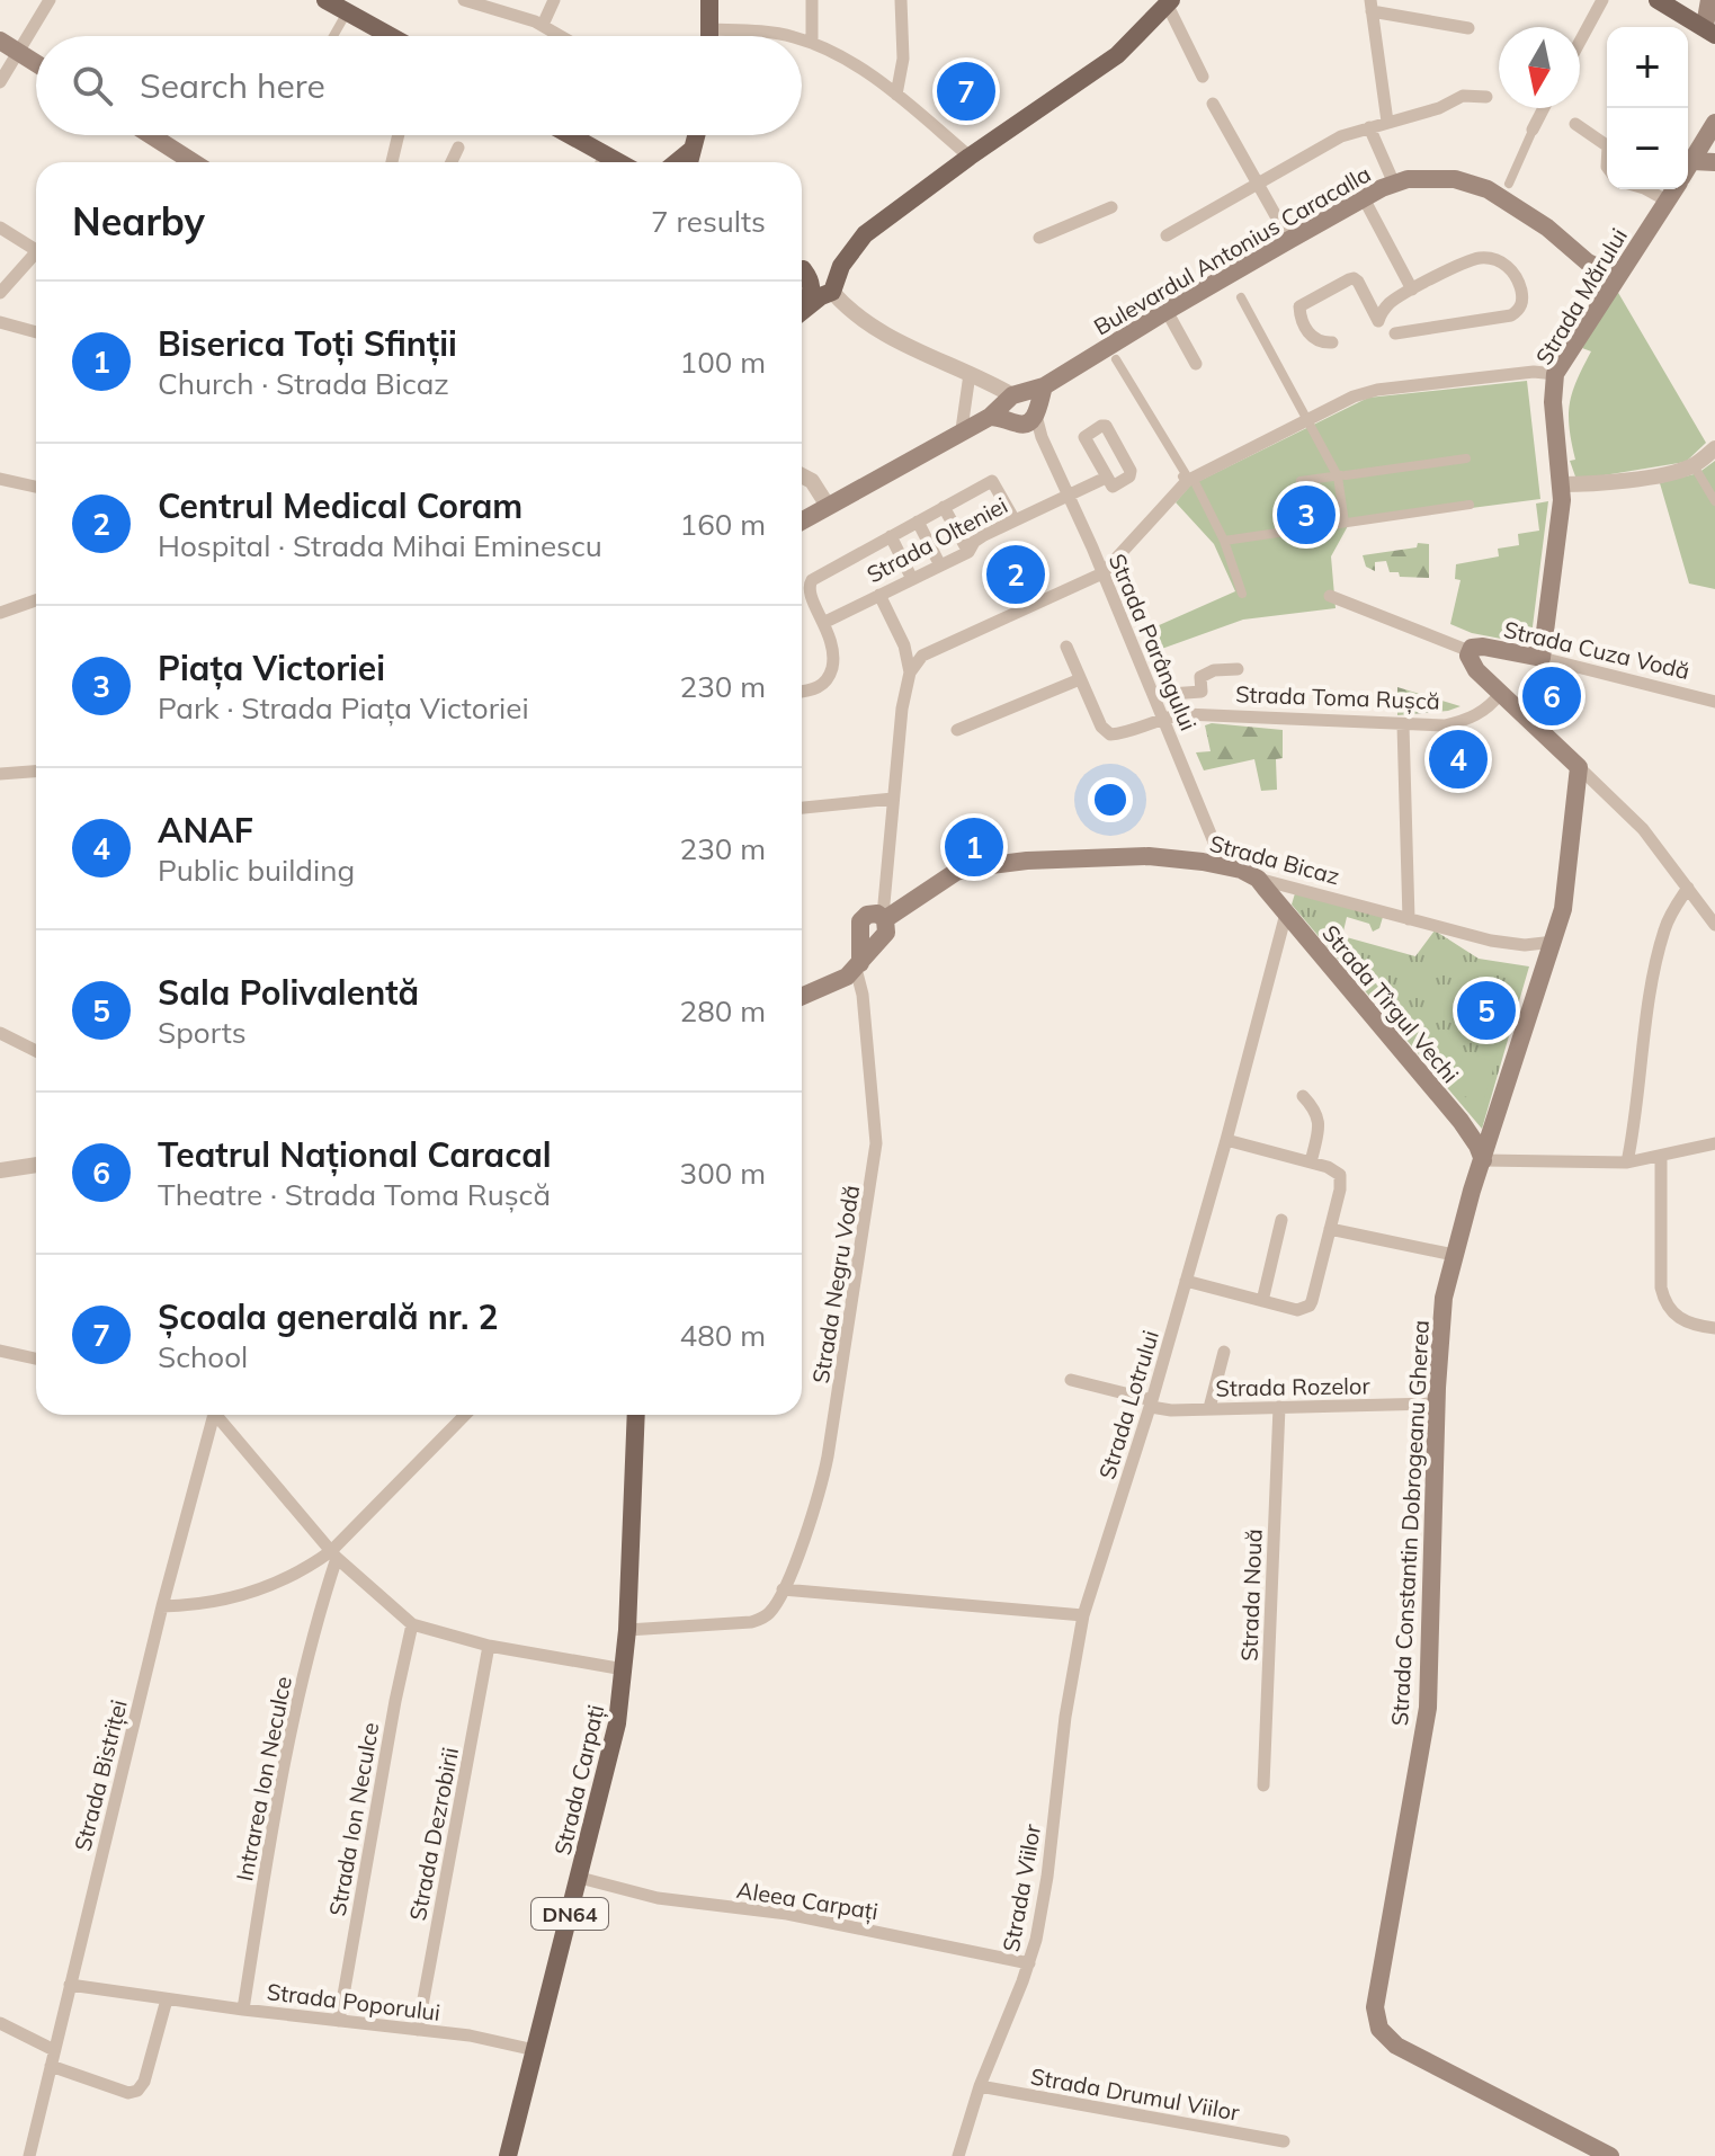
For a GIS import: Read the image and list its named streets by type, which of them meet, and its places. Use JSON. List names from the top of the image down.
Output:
{
  "streets": {
    "main road": [
      "Bulevardul Antonius Caracalla",
      "Strada Mărului",
      "Strada Cuza Vodă",
      "Strada Bicaz",
      "Strada Tîrgul Vechi",
      "Strada Constantin Dobrogeanu Gherea",
      "Strada Carpați",
      "DN64"
    ],
    "street": [
      "Strada Olteniei",
      "Strada Parângului",
      "Strada Toma Rușcă",
      "Strada Negru Vodă",
      "Strada Rozelor",
      "Strada Lotrului",
      "Strada Nouă",
      "Strada Bistriței",
      "Intrarea Ion Neculce",
      "Strada Ion Neculce",
      "Strada Dezrobirii",
      "Strada Viilor",
      "Aleea Carpați",
      "Strada Poporului",
      "Strada Drumul Viilor"
    ]
  },
  "crossings": [
    ["Bulevardul Antonius Caracalla", "Strada Mărului"],
    ["Bulevardul Antonius Caracalla", "Strada Parângului"],
    ["Strada Mărului", "Strada Cuza Vodă"],
    ["Strada Olteniei", "Strada Parângului"],
    ["Strada Parângului", "Strada Toma Rușcă"],
    ["Strada Parângului", "Strada Bicaz"],
    ["Strada Cuza Vodă", "Strada Toma Rușcă"],
    ["Strada Bicaz", "Strada Tîrgul Vechi"],
    ["Strada Bicaz", "Strada Constantin Dobrogeanu Gherea"],
    ["Strada Tîrgul Vechi", "Strada Lotrului"],
    ["Strada Tîrgul Vechi", "Strada Constantin Dobrogeanu Gherea"],
    ["Strada Negru Vodă", "Strada Carpați"],
    ["Strada Rozelor", "Strada Lotrului"],
    ["Strada Rozelor", "Strada Constantin Dobrogeanu Gherea"],
    ["Strada Rozelor", "Strada Nouă"],
    ["Strada Lotrului", "Strada Viilor"],
    ["Strada Bistriței", "Strada Poporului"],
    ["Intrarea Ion Neculce", "Strada Poporului"],
    ["Strada Carpați", "Aleea Carpați"],
    ["Strada Carpați", "Strada Poporului"],
    ["Strada Ion Neculce", "Strada Poporului"],
    ["Strada Dezrobirii", "Strada Poporului"],
    ["Strada Viilor", "Aleea Carpați"],
    ["Strada Viilor", "Strada Drumul Viilor"]
  ],
  "north": "bottom",
  "page": {
    "map_buttons": ["+", "−"],
    "search": "Search here",
    "pins": [
      "7",
      "3",
      "2",
      "6",
      "4",
      "1",
      "5"
    ],
    "heading": ["Nearby", "7 results"],
    "list": [
      {
        "mark": "1",
        "name": "Biserica Toți Sfinții",
        "note": "Church · Strada Bicaz",
        "value": "100 m"
      },
      {
        "mark": "2",
        "name": "Centrul Medical Coram",
        "note": "Hospital · Strada Mihai Eminescu",
        "value": "160 m"
      },
      {
        "mark": "3",
        "name": "Piața Victoriei",
        "note": "Park · Strada Piața Victoriei",
        "value": "230 m"
      },
      {
        "mark": "4",
        "name": "ANAF",
        "note": "Public building",
        "value": "230 m"
      },
      {
        "mark": "5",
        "name": "Sala Polivalentă",
        "note": "Sports",
        "value": "280 m"
      },
      {
        "mark": "6",
        "name": "Teatrul Național Caracal",
        "note": "Theatre · Strada Toma Rușcă",
        "value": "300 m"
      },
      {
        "mark": "7",
        "name": "Școala generală nr. 2",
        "note": "School",
        "value": "480 m"
      }
    ]
  }
}
